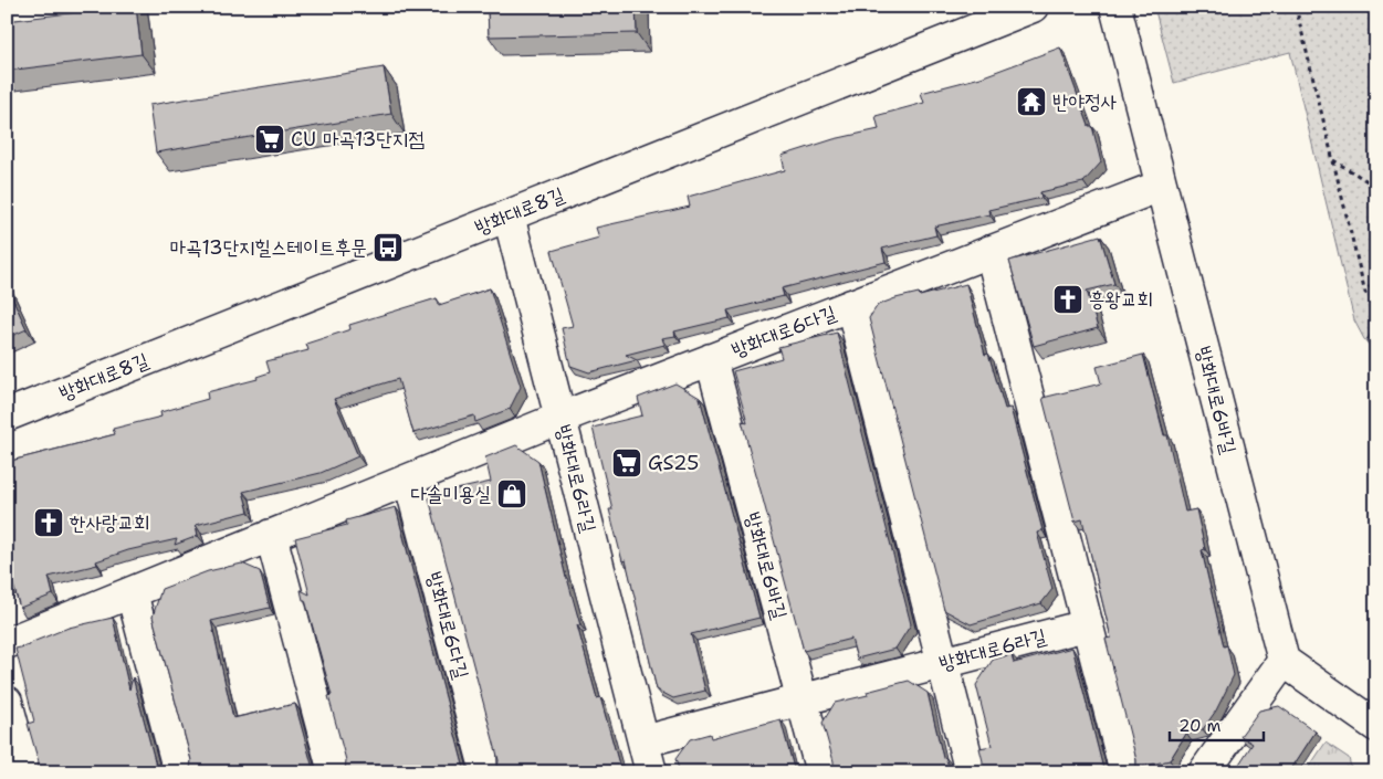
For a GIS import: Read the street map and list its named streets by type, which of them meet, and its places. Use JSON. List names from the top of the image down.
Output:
{
  "streets": {
    "street": [
      "방화대로8길",
      "방화대로6다길",
      "방화대로6바길",
      "방화대로6라길"
    ]
  },
  "crossings": [
    ["방화대로8길", "방화대로6라길"],
    ["방화대로6다길", "방화대로6바길"],
    ["방화대로6다길", "방화대로6라길"],
    ["방화대로6바길", "방화대로6라길"]
  ],
  "places": {
    "temple": ["반야정사"],
    "supermarket": ["CU 마곡13단지점", "GS25"],
    "bus stop": ["마곡13단지힐스테이트후문"],
    "church": ["흥왕교회", "한사랑교회"],
    "shop": ["다솔미용실"]
  },
  "scale_bar": "20 m"
}
